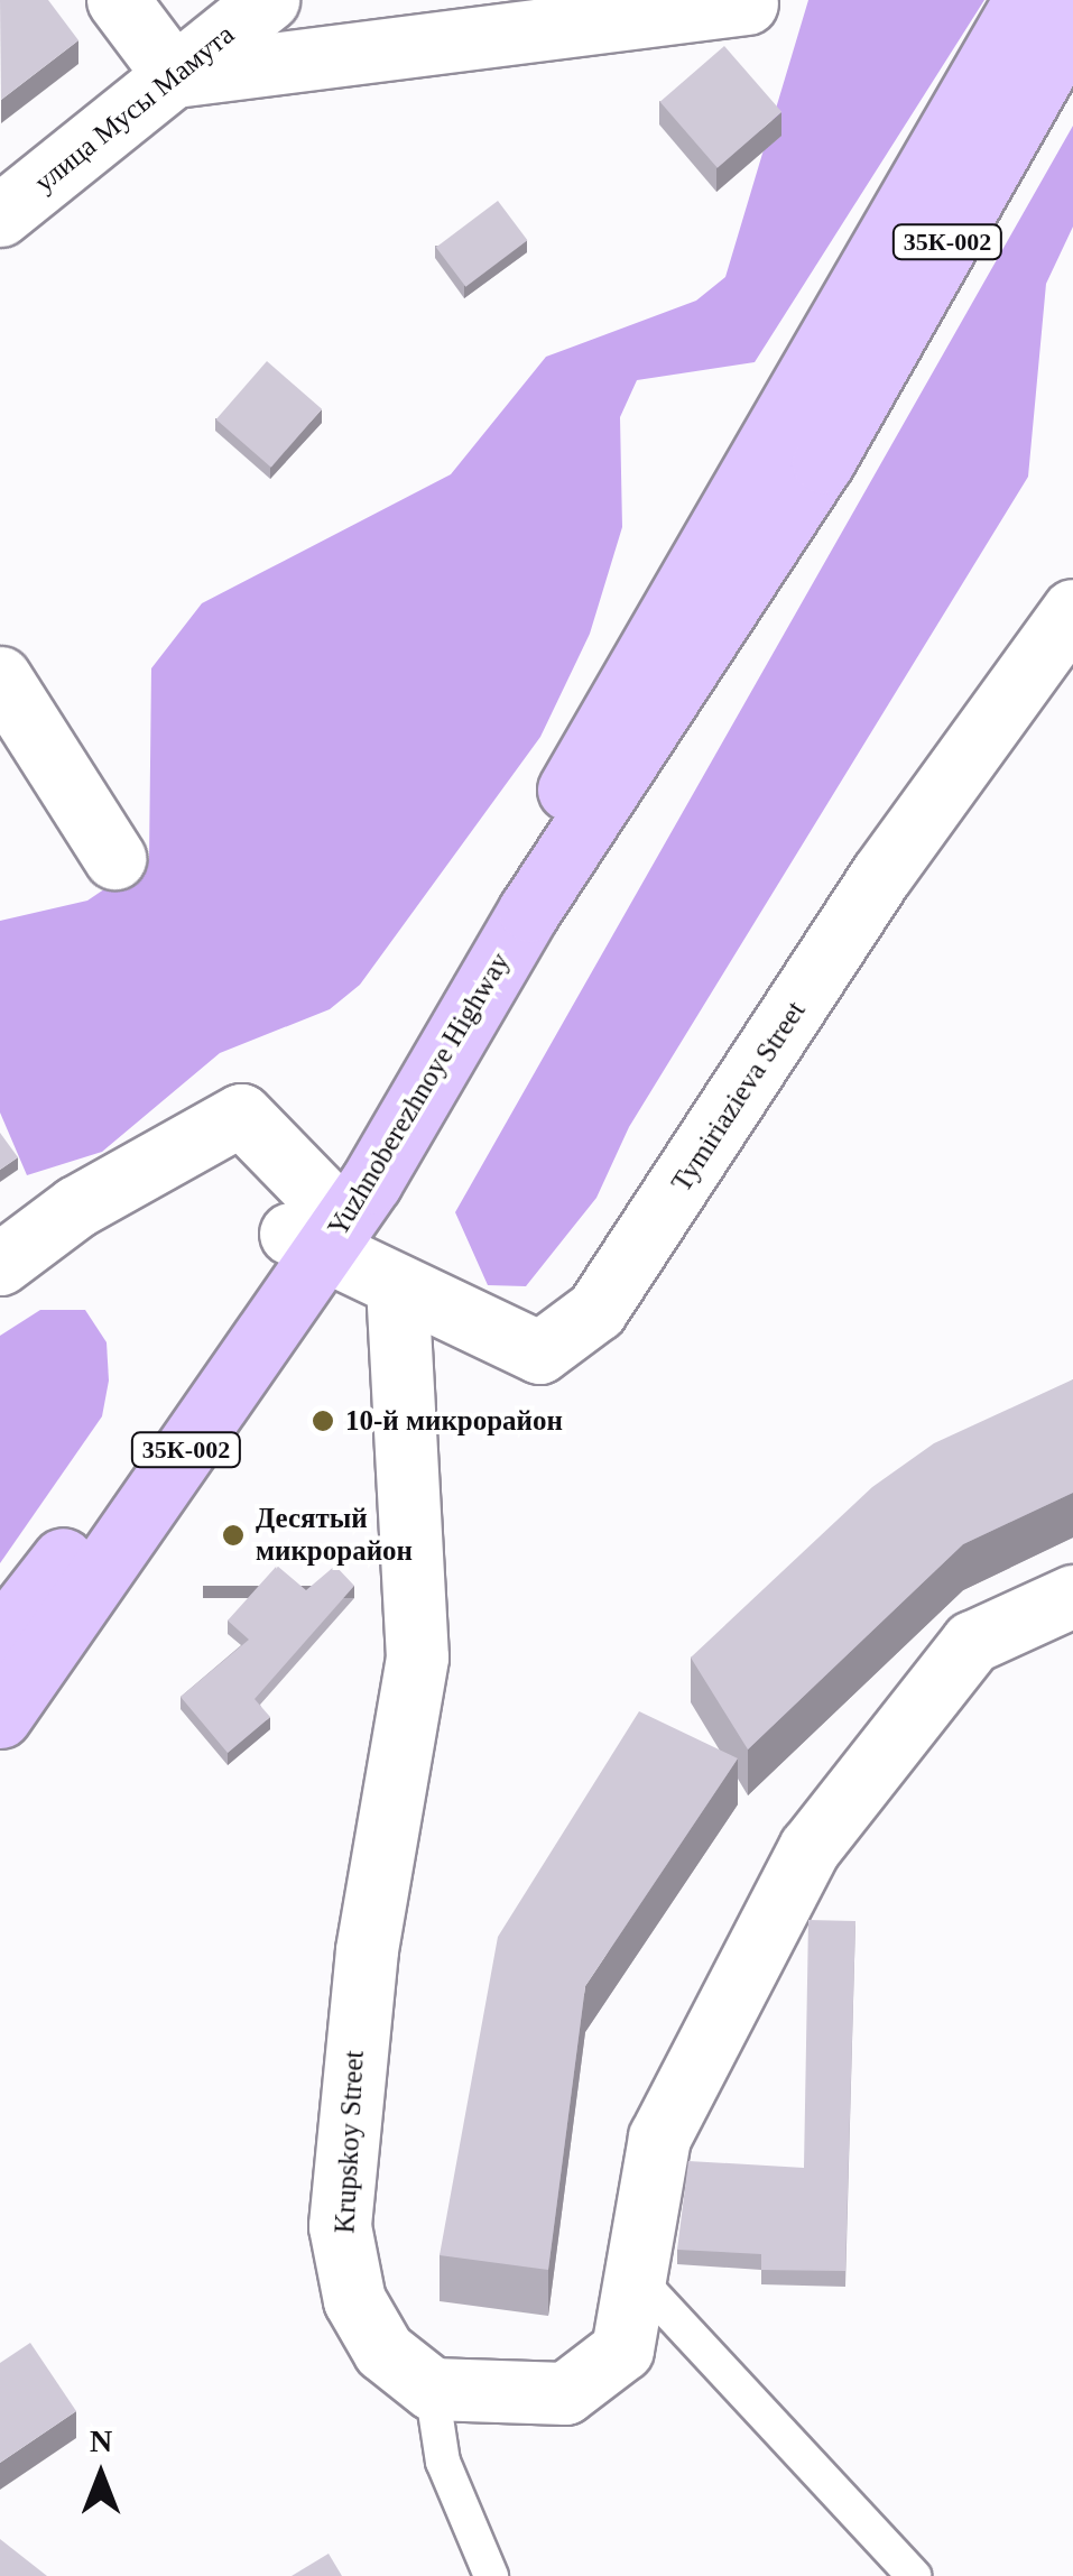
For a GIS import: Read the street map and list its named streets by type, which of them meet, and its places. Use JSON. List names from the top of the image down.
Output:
{
  "streets": {
    "highway": ["35К-002", "Yuzhnoberezhnoye Highway"],
    "street": ["улица Мусы Мамута", "Tymiriazieva Street", "Krupskoy Street"]
  },
  "crossings": [
    ["Tymiriazieva Street", "Krupskoy Street"]
  ],
  "places": ["10-й микрорайон", "Десятый микрорайон"],
  "north": "top"
}
